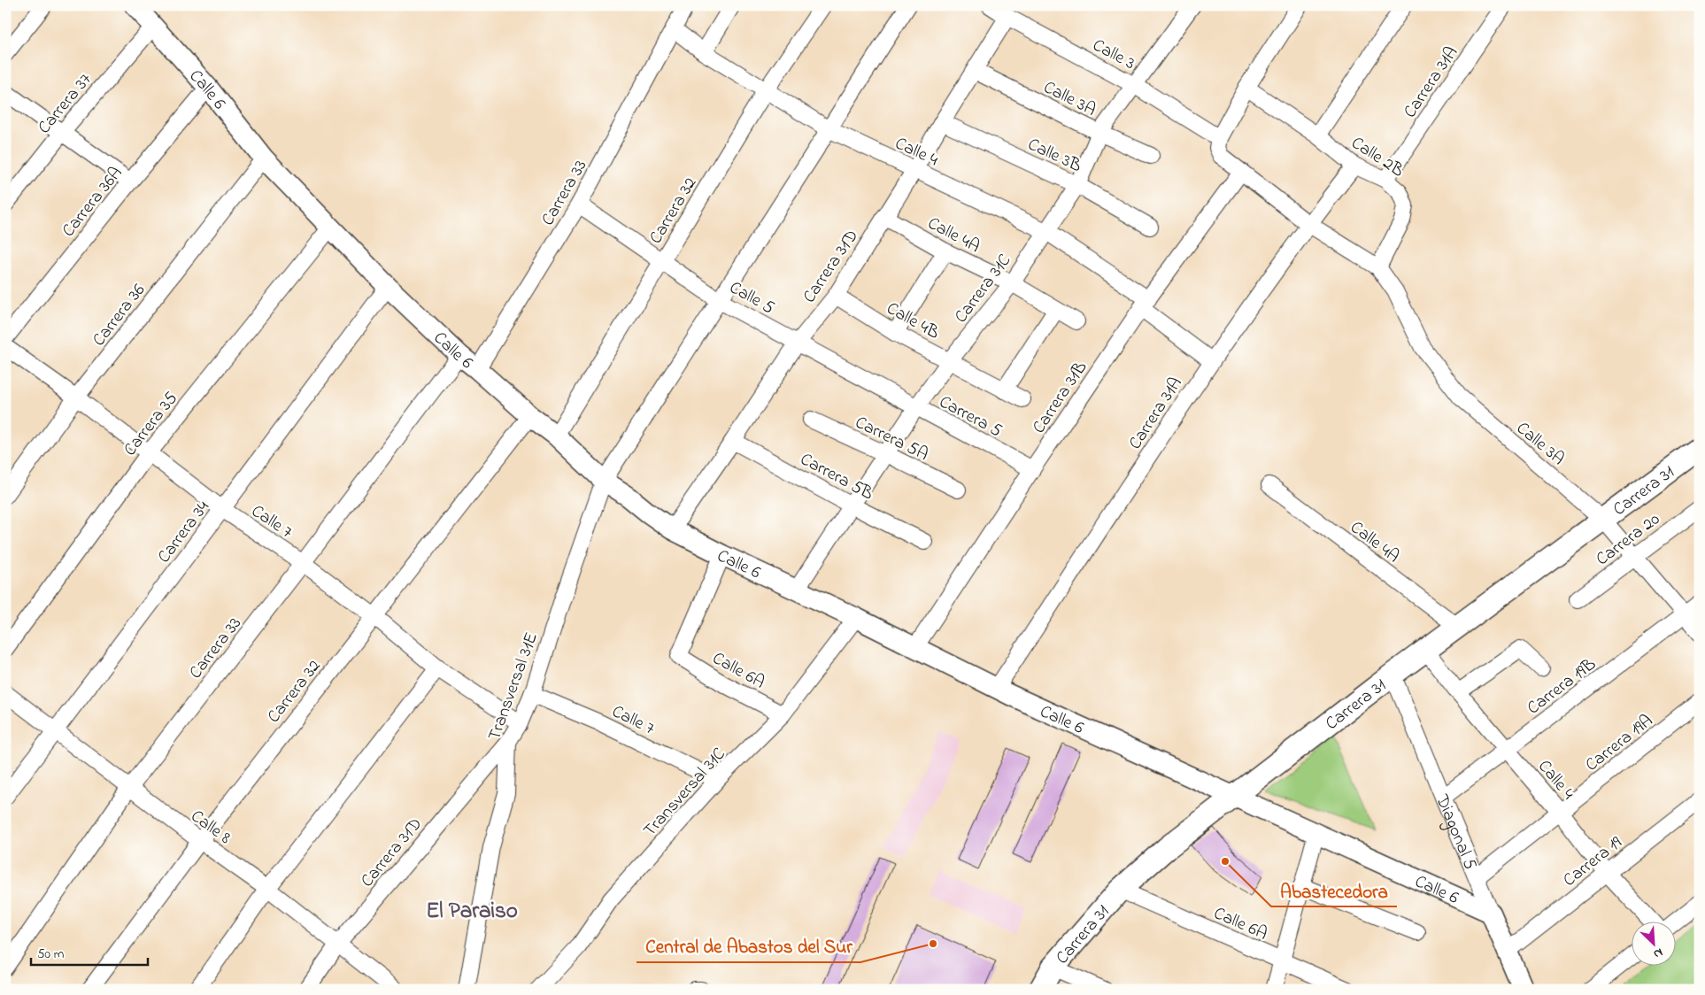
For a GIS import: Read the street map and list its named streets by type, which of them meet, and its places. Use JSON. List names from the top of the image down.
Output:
{
  "streets": {
    "main road": ["Carrera 31"],
    "street": [
      "Calle 3",
      "Carrera 31A",
      "Calle 6",
      "Calle 3A",
      "Carrera 37",
      "Calle 4",
      "Calle 3B",
      "Calle 2B",
      "Carrera 33",
      "Carrera 36A",
      "Carrera 32",
      "Calle 4A",
      "Carrera 31D",
      "Carrera 31C",
      "Calle 5",
      "Carrera 36",
      "Calle 4B",
      "Carrera 31B",
      "Carrera 5",
      "Carrera 35",
      "Carrera 5A",
      "Carrera 5B",
      "Calle 7",
      "Carrera 34",
      "Carrera 20",
      "Calle 6A",
      "Carrera 19B",
      "Transversal 31E",
      "Carrera 19A",
      "Transversal 31C",
      "Calle 8",
      "Diagonal 5",
      "Carrera 19"
    ]
  },
  "crossings": [
    ["Calle 3", "Carrera 31D"],
    ["Calle 3", "Carrera 31C"],
    ["Carrera 31A", "Calle 6"],
    ["Carrera 31A", "Calle 4"],
    ["Carrera 31A", "Calle 2B"],
    ["Calle 6", "Carrera 37"],
    ["Calle 6", "Carrera 33"],
    ["Calle 6", "Carrera 36A"],
    ["Calle 6", "Carrera 32"],
    ["Calle 6", "Carrera 31D"],
    ["Calle 6", "Carrera 31C"],
    ["Calle 6", "Carrera 36"],
    ["Calle 6", "Carrera 31B"],
    ["Calle 6", "Carrera 35"],
    ["Calle 6", "Carrera 31"],
    ["Calle 6", "Carrera 34"],
    ["Calle 6", "Calle 6A"],
    ["Calle 6", "Transversal 31E"],
    ["Calle 6", "Transversal 31C"],
    ["Calle 6", "Diagonal 5"],
    ["Calle 3A", "Calle 2B"],
    ["Calle 3A", "Carrera 31D"],
    ["Calle 3A", "Carrera 31C"],
    ["Calle 3A", "Carrera 31"],
    ["Calle 3A", "Carrera 20"],
    ["Calle 3A", "Carrera 19B"],
    ["Calle 4", "Carrera 33"],
    ["Calle 4", "Carrera 32"],
    ["Calle 4", "Carrera 31D"],
    ["Calle 4", "Carrera 31C"],
    ["Calle 4", "Carrera 31B"],
    ["Calle 4", "Carrera 31"],
    ["Calle 4", "Carrera 19B"],
    ["Calle 4", "Carrera 19A"],
    ["Calle 4", "Carrera 19"],
    ["Calle 3B", "Carrera 31D"],
    ["Calle 3B", "Carrera 31C"],
    ["Carrera 33", "Calle 5"],
    ["Carrera 33", "Calle 7"],
    ["Carrera 33", "Calle 8"],
    ["Carrera 32", "Calle 5"],
    ["Carrera 32", "Calle 7"],
    ["Carrera 32", "Calle 8"],
    ["Calle 4A", "Carrera 31D"],
    ["Calle 4A", "Carrera 31C"],
    ["Calle 4A", "Carrera 31"],
    ["Carrera 31D", "Calle 5"],
    ["Carrera 31D", "Calle 4B"],
    ["Carrera 31D", "Carrera 5B"],
    ["Carrera 31D", "Transversal 31E"],
    ["Carrera 31D", "Calle 8"],
    ["Carrera 31C", "Calle 5"],
    ["Carrera 31C", "Calle 4B"],
    ["Carrera 31C", "Carrera 5"],
    ["Carrera 31C", "Carrera 5A"],
    ["Carrera 31C", "Carrera 5B"],
    ["Calle 5", "Carrera 5"],
    ["Carrera 36", "Calle 7"],
    ["Carrera 31B", "Carrera 5"],
    ["Carrera 35", "Calle 7"],
    ["Carrera 31", "Calle 6A"],
    ["Carrera 31", "Diagonal 5"],
    ["Calle 7", "Carrera 34"],
    ["Calle 7", "Transversal 31E"],
    ["Calle 7", "Transversal 31C"],
    ["Carrera 34", "Calle 8"],
    ["Calle 6A", "Transversal 31C"],
    ["Carrera 19B", "Diagonal 5"],
    ["Carrera 19A", "Diagonal 5"],
    ["Diagonal 5", "Carrera 19"]
  ],
  "districts": ["El Paraiso"],
  "places": ["Abastecedora", "Central de Abastos del Sur"],
  "scale_bar": "50 m",
  "north": "bottom right"
}
